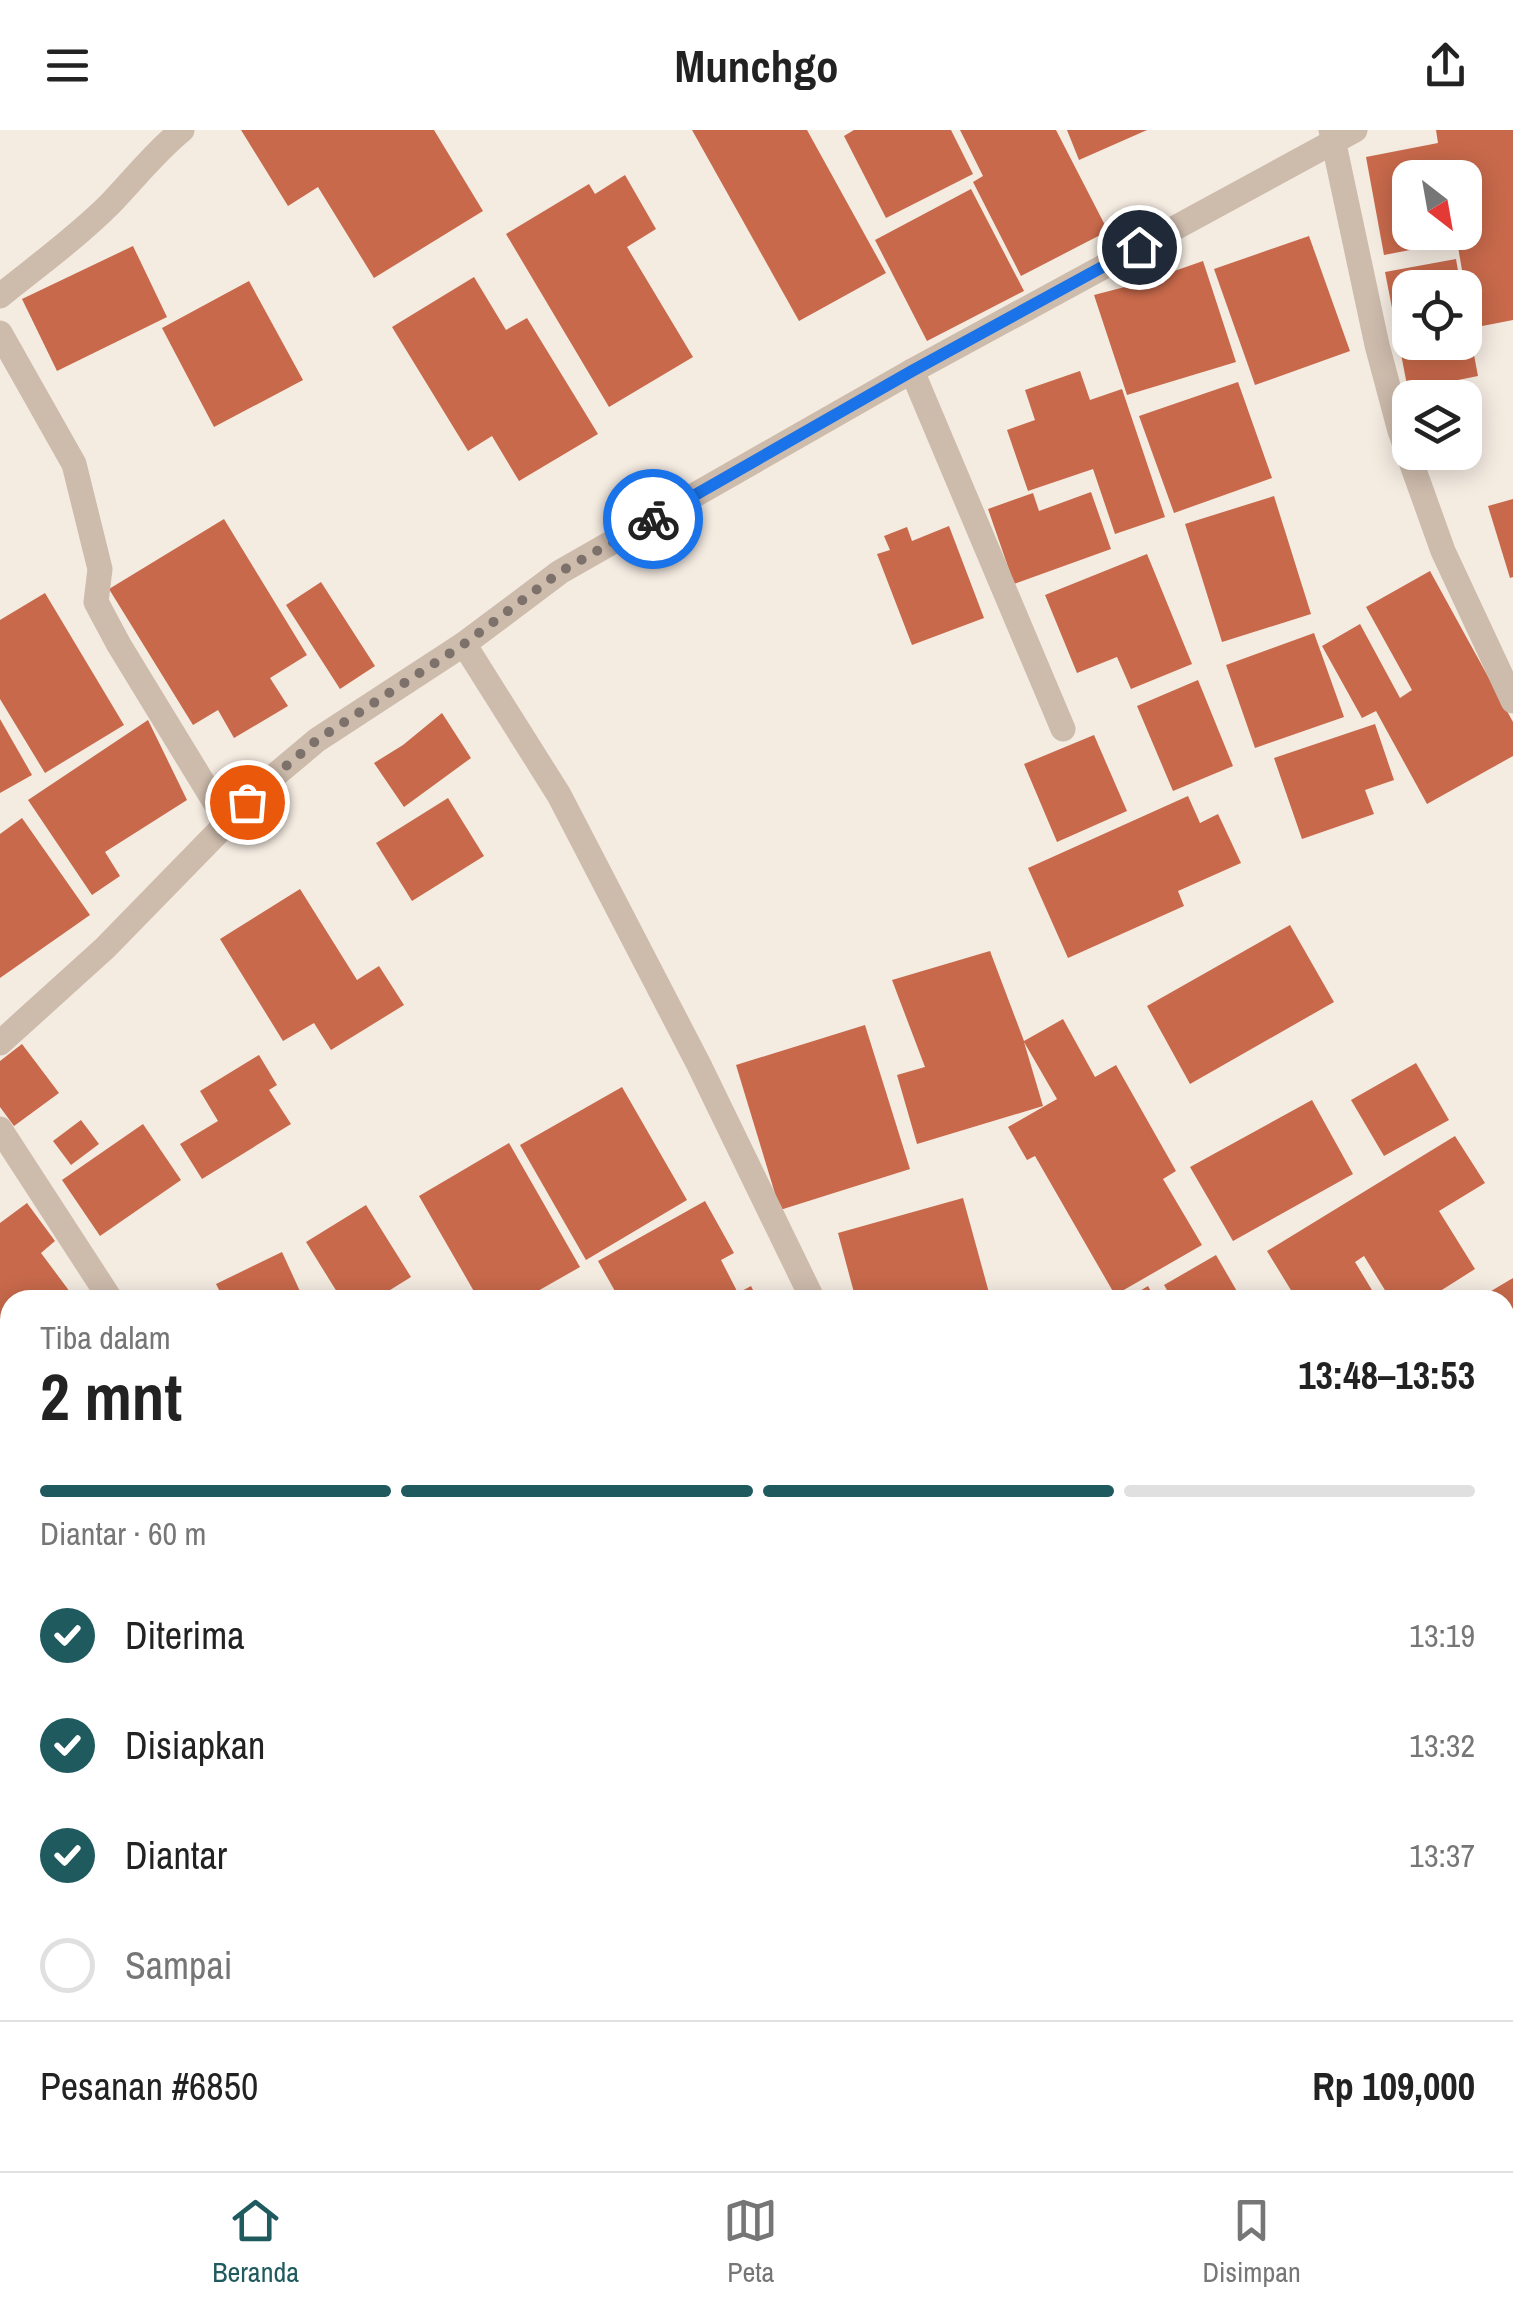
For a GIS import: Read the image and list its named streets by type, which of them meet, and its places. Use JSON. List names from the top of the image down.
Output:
{
  "north": "bottom right",
  "page": {
    "header": "Munchgo",
    "heading": ["2 mnt", "Tiba dalam", "13:48–13:53"],
    "panel": ["Pesanan #6850", "Rp 109,000"],
    "bar": "Diantar · 60 m",
    "list": [
      ["Diterima", "13:19"],
      ["Disiapkan", "13:32"],
      ["Diantar", "13:37"],
      "Sampai"
    ],
    "tabs": ["Beranda", "Peta", "Disimpan"]
  }
}
